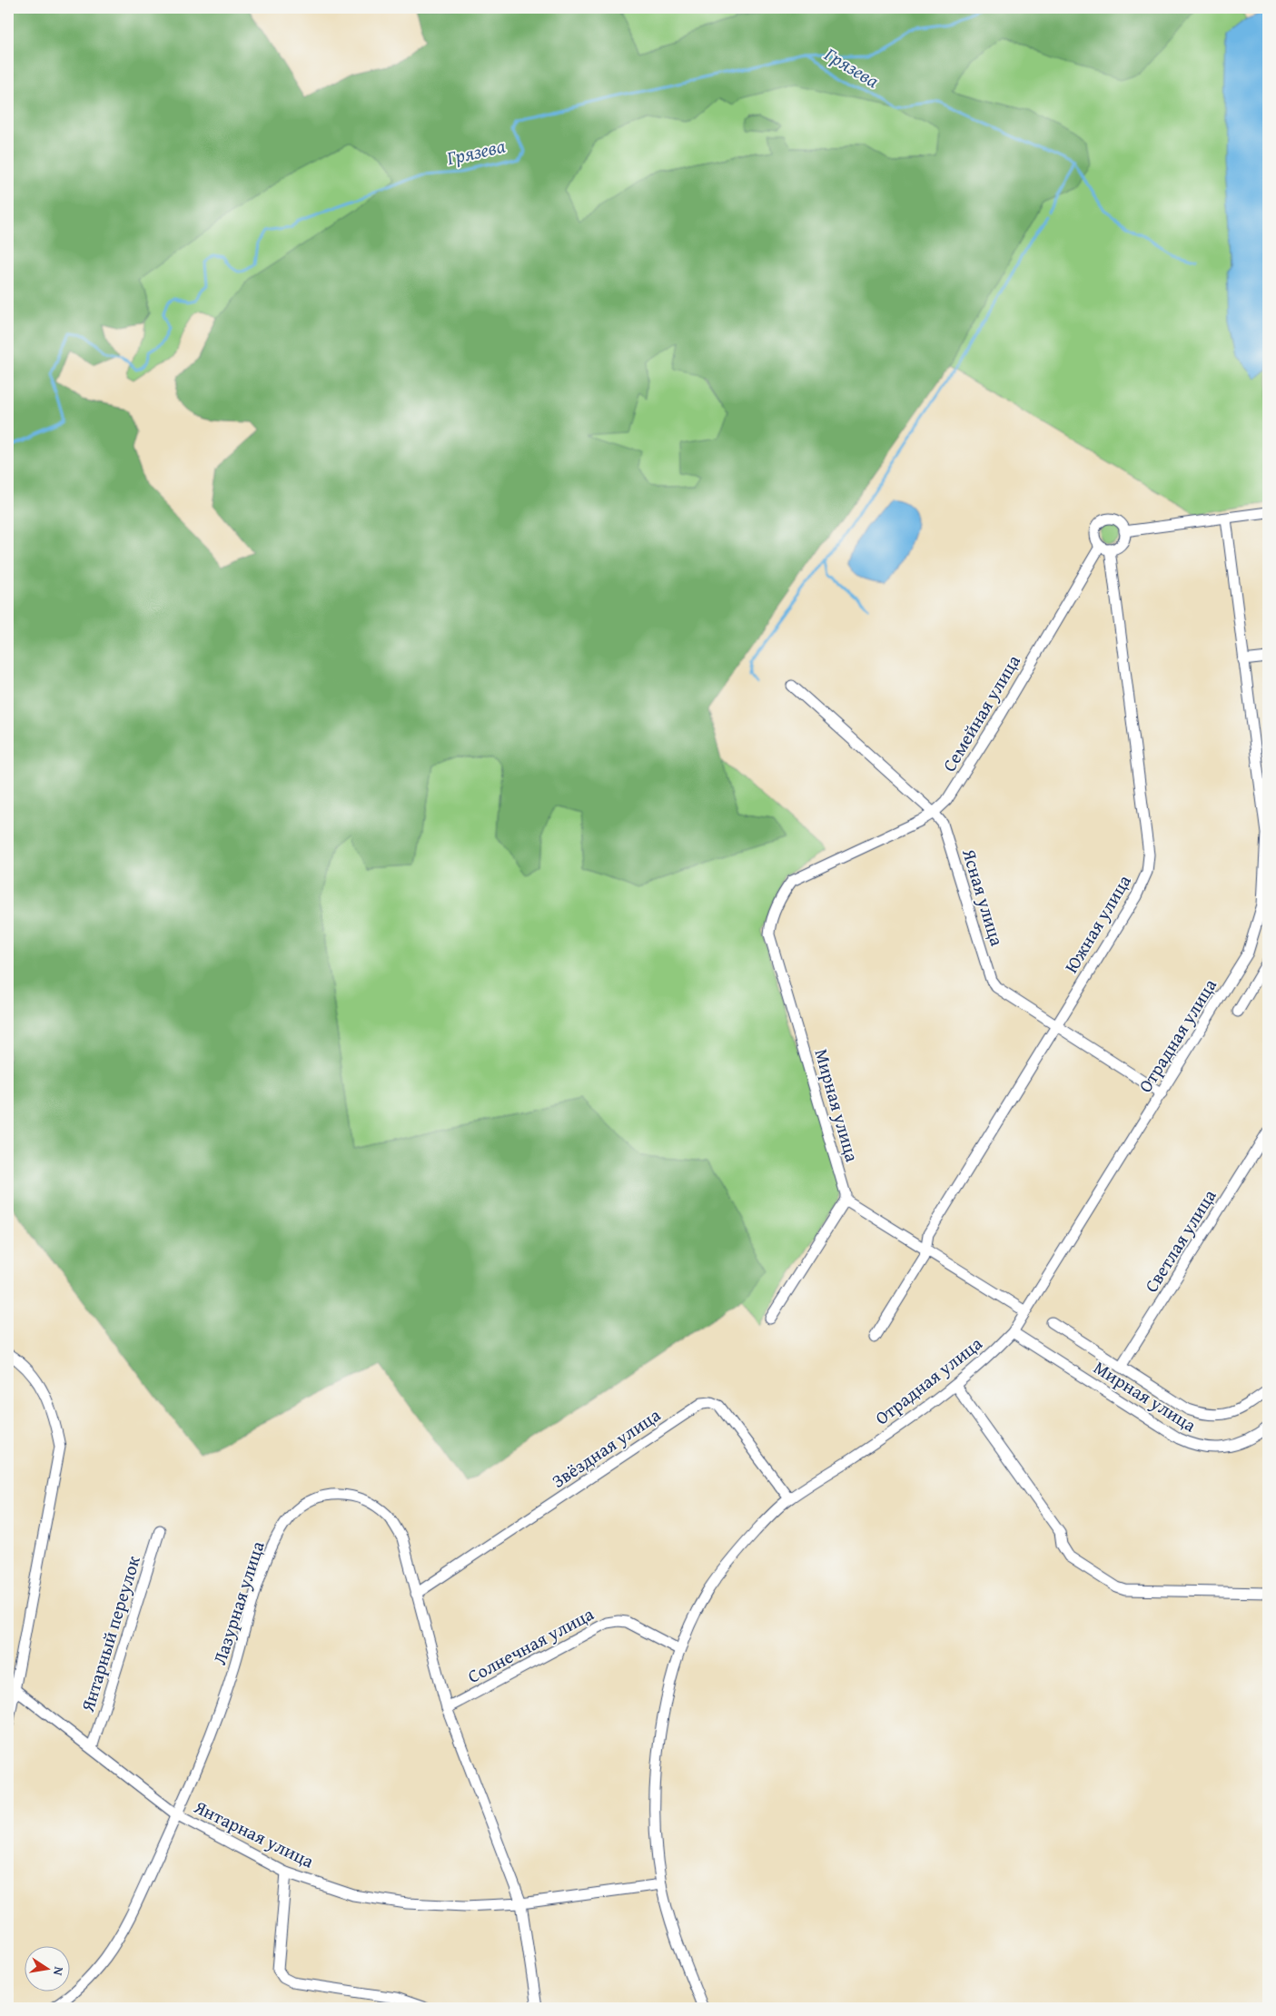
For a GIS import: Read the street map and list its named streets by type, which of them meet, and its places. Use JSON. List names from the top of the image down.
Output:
{
  "streets": {
    "street": [
      "Семейная улица",
      "Ясная улица",
      "Южная улица",
      "Отрадная улица",
      "Мирная улица",
      "Светлая улица",
      "Звёздная улица",
      "Лазурная улица",
      "Янтарный переулок",
      "Солнечная улица",
      "Янтарная улица"
    ]
  },
  "crossings": [
    ["Семейная улица", "Ясная улица"],
    ["Семейная улица", "Южная улица"],
    ["Семейная улица", "Мирная улица"],
    ["Ясная улица", "Южная улица"],
    ["Ясная улица", "Отрадная улица"],
    ["Отрадная улица", "Мирная улица"],
    ["Отрадная улица", "Звёздная улица"],
    ["Отрадная улица", "Солнечная улица"],
    ["Отрадная улица", "Янтарная улица"],
    ["Мирная улица", "Светлая улица"],
    ["Звёздная улица", "Лазурная улица"],
    ["Лазурная улица", "Солнечная улица"],
    ["Лазурная улица", "Янтарная улица"],
    ["Янтарный переулок", "Янтарная улица"]
  ],
  "water": ["Грязева"],
  "north": "right"
}
